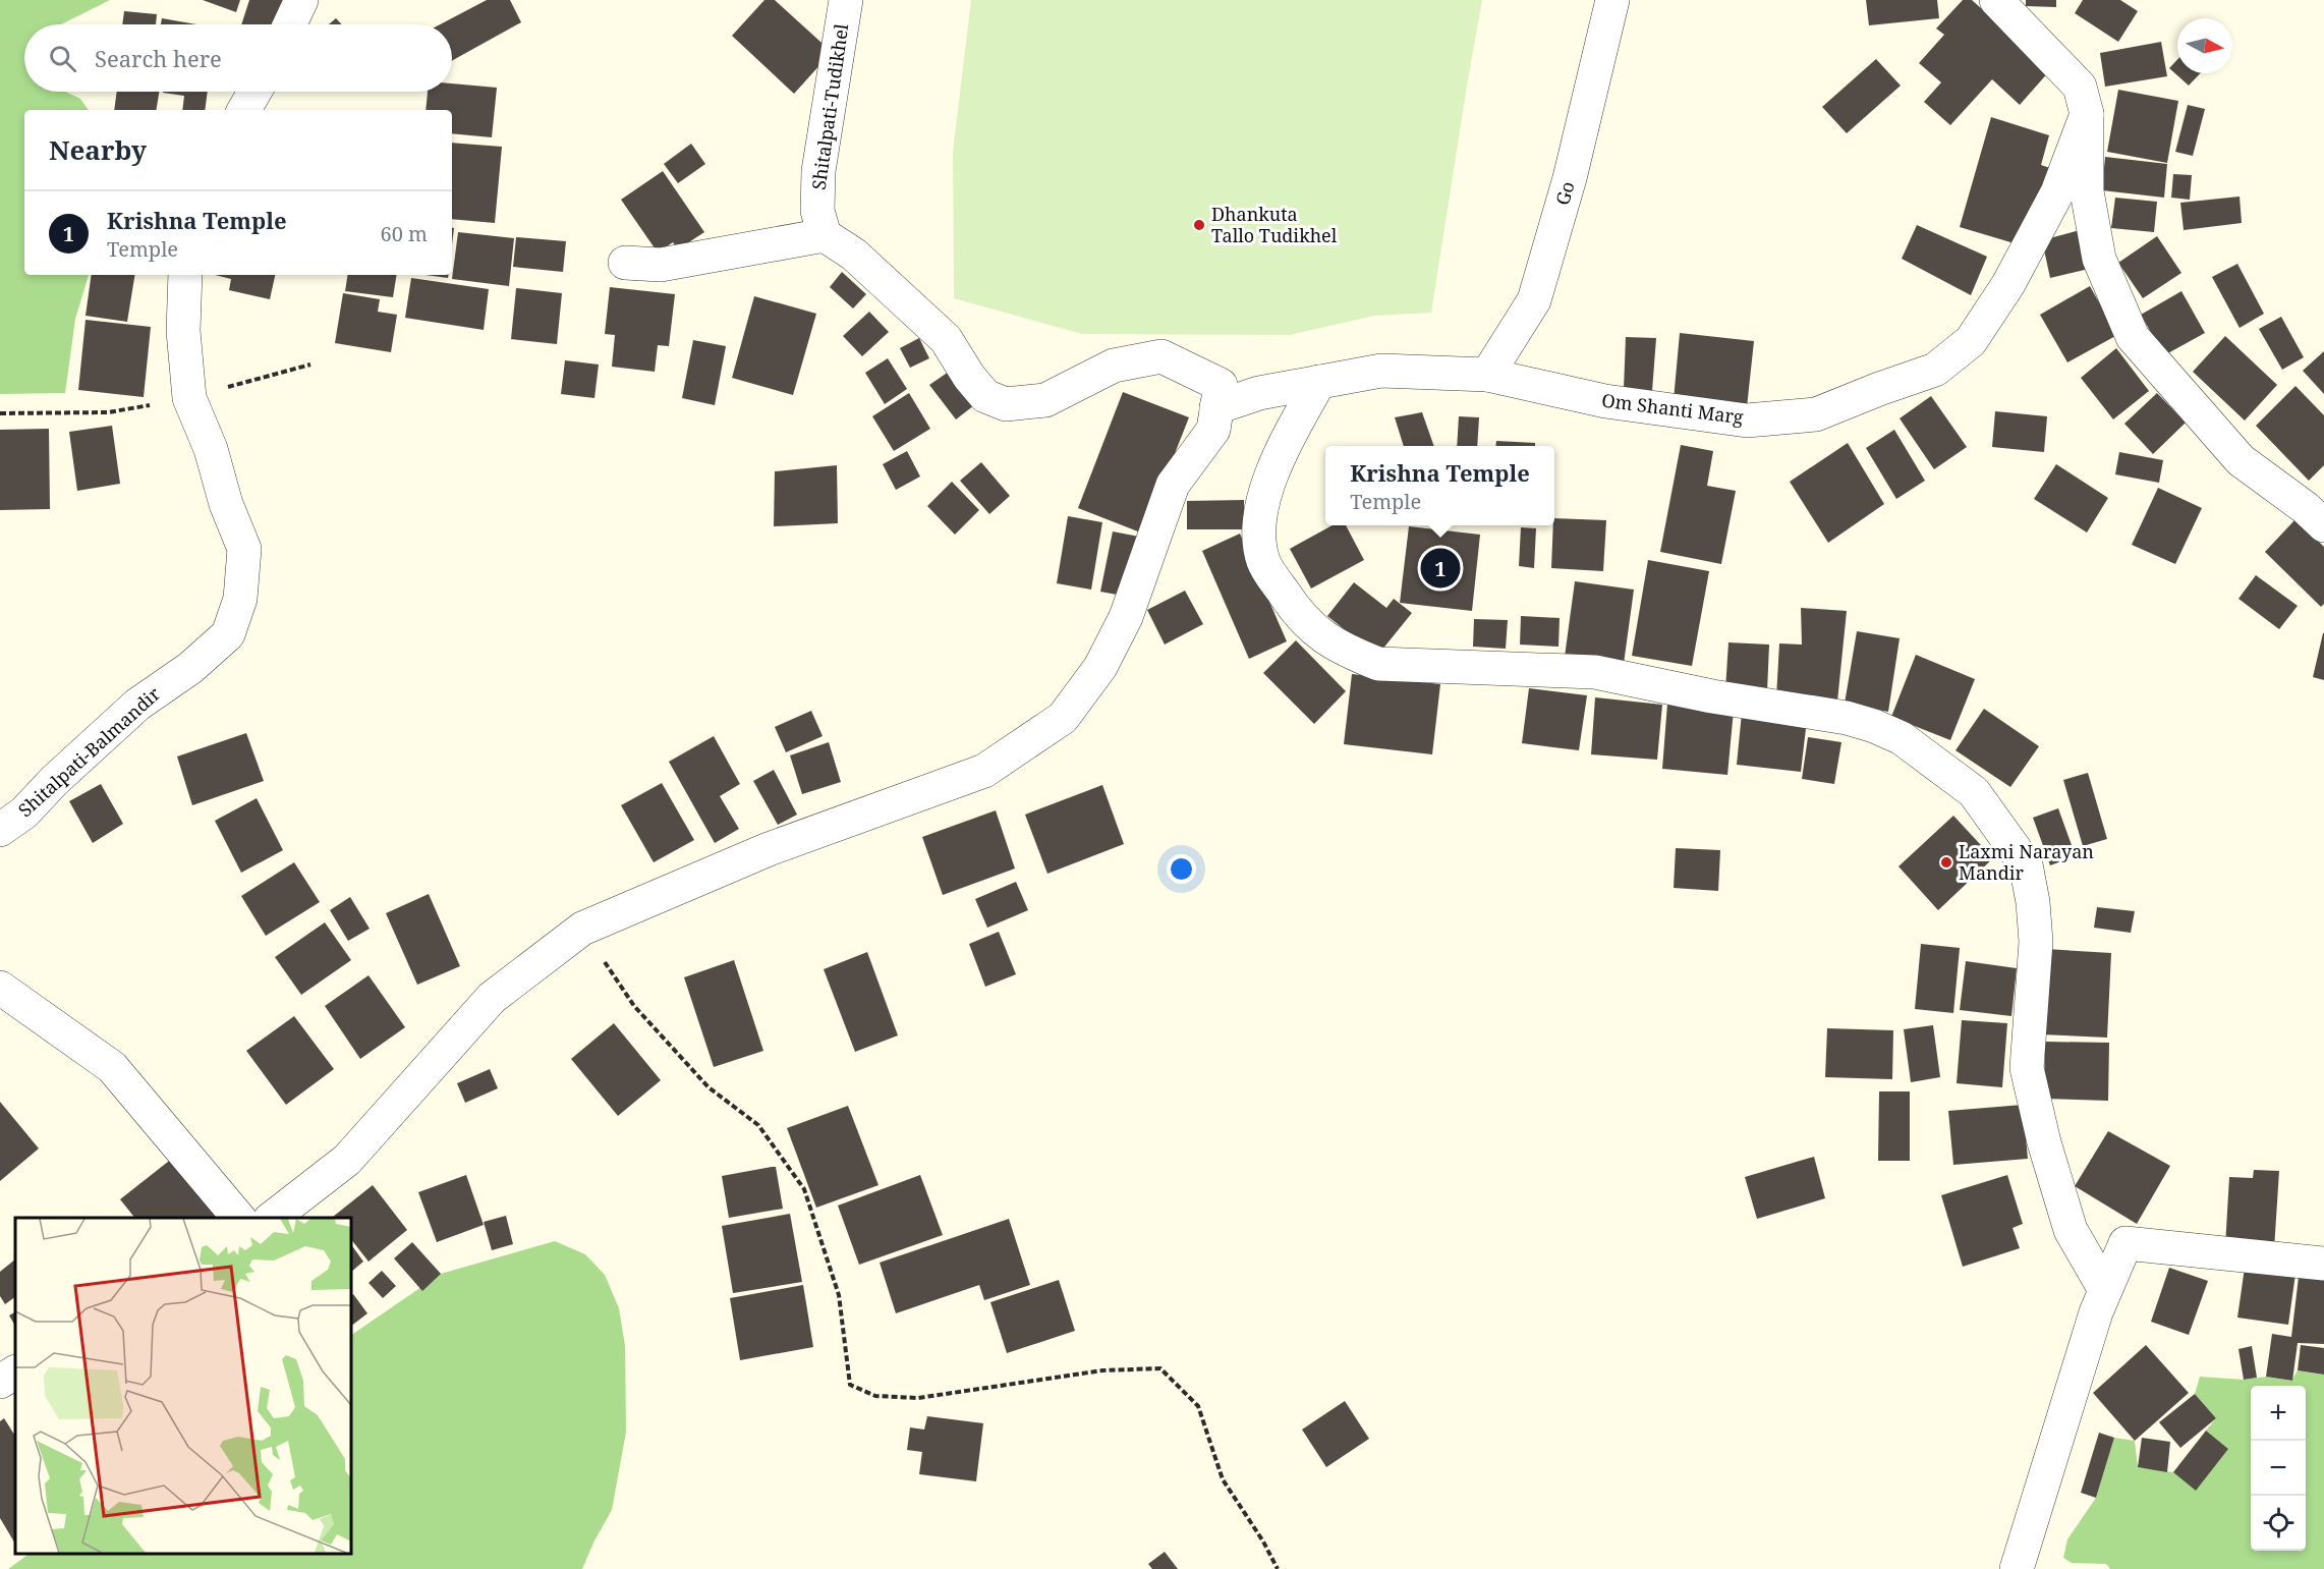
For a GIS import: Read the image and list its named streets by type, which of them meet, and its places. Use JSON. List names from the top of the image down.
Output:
{
  "streets": {
    "street": [
      "Shitalpati-Tudikhel",
      "Go",
      "Om Shanti Marg",
      "Shitalpati-Balmandir"
    ]
  },
  "crossings": [
    ["Go", "Om Shanti Marg"]
  ],
  "places": ["Dhankuta Tallo Tudikhel", "Laxmi Narayan Mandir"],
  "north": "right",
  "page": {
    "search": "Search here",
    "heading": "Nearby",
    "list": [
      {
        "mark": "1",
        "name": "Krishna Temple",
        "note": "Temple",
        "value": "60 m"
      }
    ],
    "popup": ["Krishna Temple", "Temple"],
    "pins": "1",
    "map_buttons": ["+", "−"]
  }
}
